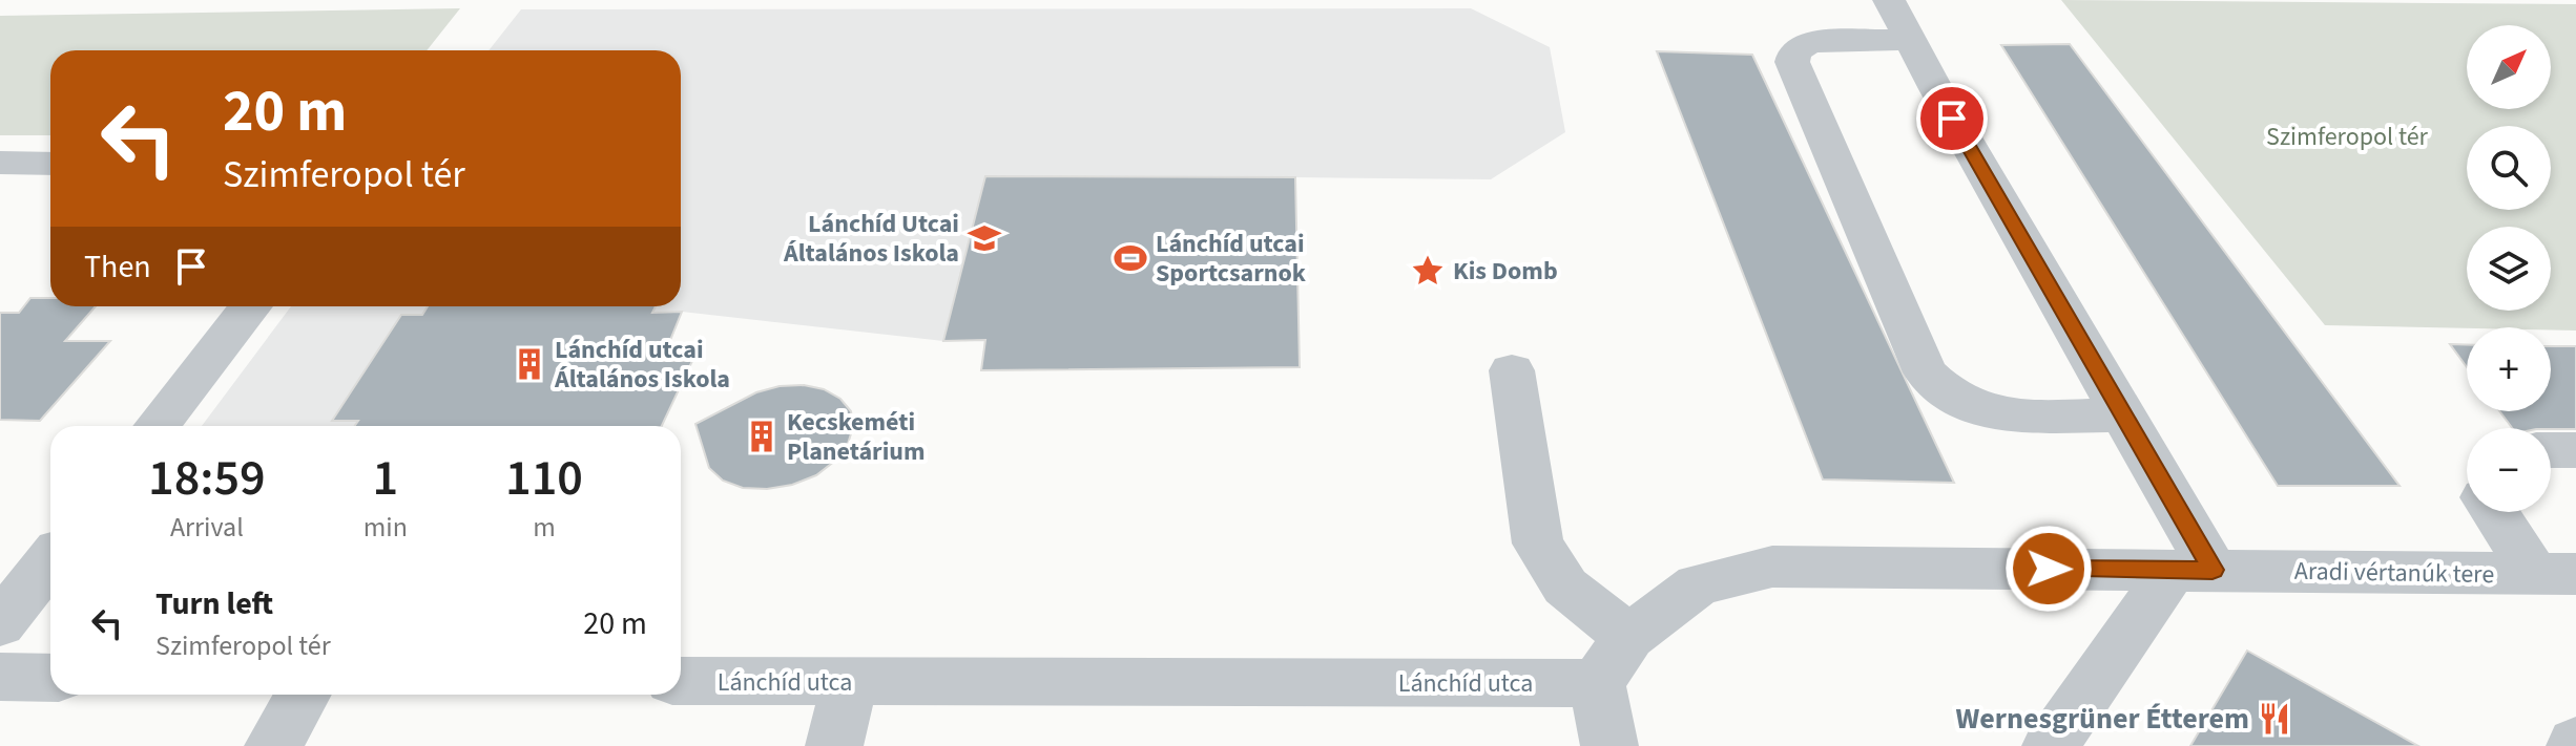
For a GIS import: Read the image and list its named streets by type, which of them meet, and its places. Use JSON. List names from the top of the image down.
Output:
{
  "streets": {
    "street": ["Aradi vértanúk tere", "Lánchíd utca"]
  },
  "parks": ["Szimferopol tér"],
  "places": {
    "school or university": ["Lánchíd Utcai Általános Iskola"],
    "sports": ["Lánchíd utcai Sportcsarnok"],
    "place": ["Kis Domb"],
    "building": ["Lánchíd utcai Általános Iskola", "Kecskeméti Planetárium"],
    "restaurant": ["Wernesgrüner Étterem"]
  },
  "north": "top right",
  "page": {
    "map_buttons": ["+", "−"],
    "turn": ["20 m", "Szimferopol tér"],
    "then": "Then",
    "eta": [
      "18:59",
      "Arrival",
      "1",
      "min",
      "110",
      "m"
    ],
    "list": [
      {
        "name": "Turn left",
        "note": "Szimferopol tér",
        "value": "20 m"
      }
    ]
  }
}
